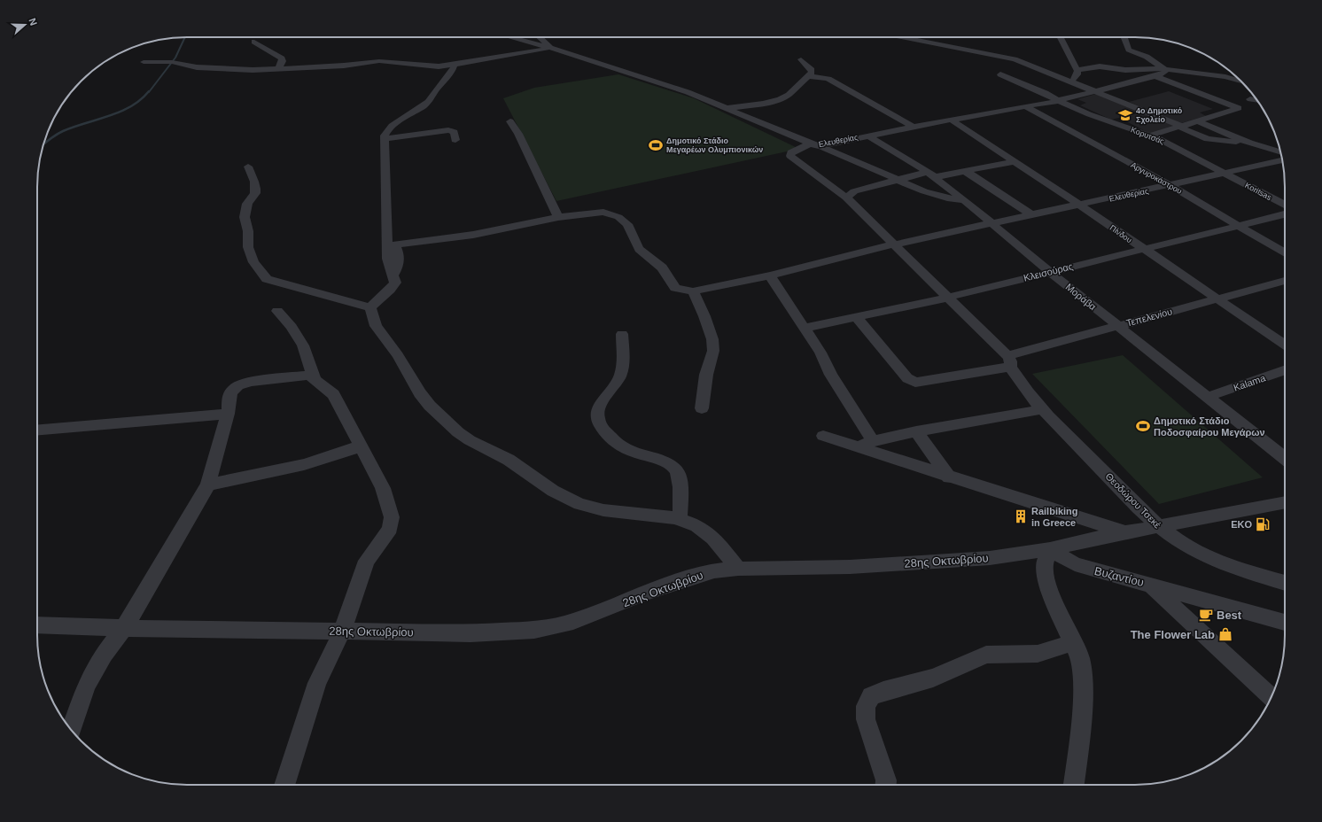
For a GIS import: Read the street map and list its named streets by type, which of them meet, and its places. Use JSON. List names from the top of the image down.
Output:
{
  "streets": {
    "street": [
      "Κορυτσάς",
      "Ελευθερίας",
      "Αργυροκάστρου",
      "Koritsas",
      "Πίνδου",
      "Κλεισούρας",
      "Μοράβα",
      "Τεπελενίου",
      "Kalama",
      "Θεοδώρου Τσεκέ",
      "28ης Οκτωβρίου",
      "Βυζαντίου"
    ]
  },
  "crossings": [
    ["Κορυτσάς", "Ελευθερίας"],
    ["Κορυτσάς", "Koritsas"],
    ["Ελευθερίας", "Αργυροκάστρου"],
    ["Ελευθερίας", "Koritsas"],
    ["Ελευθερίας", "Πίνδου"],
    ["Ελευθερίας", "Μοράβα"],
    ["Ελευθερίας", "Θεοδώρου Τσεκέ"],
    ["Αργυροκάστρου", "Κλεισούρας"],
    ["Πίνδου", "Κλεισούρας"],
    ["Πίνδου", "Τεπελενίου"],
    ["Κλεισούρας", "Μοράβα"],
    ["Κλεισούρας", "Τεπελενίου"],
    ["Κλεισούρας", "Θεοδώρου Τσεκέ"],
    ["Μοράβα", "Τεπελενίου"],
    ["Μοράβα", "Kalama"],
    ["Τεπελενίου", "Θεοδώρου Τσεκέ"],
    ["Θεοδώρου Τσεκέ", "28ης Οκτωβρίου"],
    ["28ης Οκτωβρίου", "Βυζαντίου"]
  ],
  "places": {
    "school or university": ["4ο Δημοτικό Σχολείο"],
    "sports": ["Δημοτικό Στάδιο Μεγαρέων Ολυμπιονικών", "Δημοτικό Στάδιο Ποδοσφαίρου Μεγάρων"],
    "building": ["Railbiking in Greece"],
    "fuel station": ["EKO"],
    "cafe": ["Best"],
    "shop": ["The Flower Lab"]
  },
  "north": "right"
}
